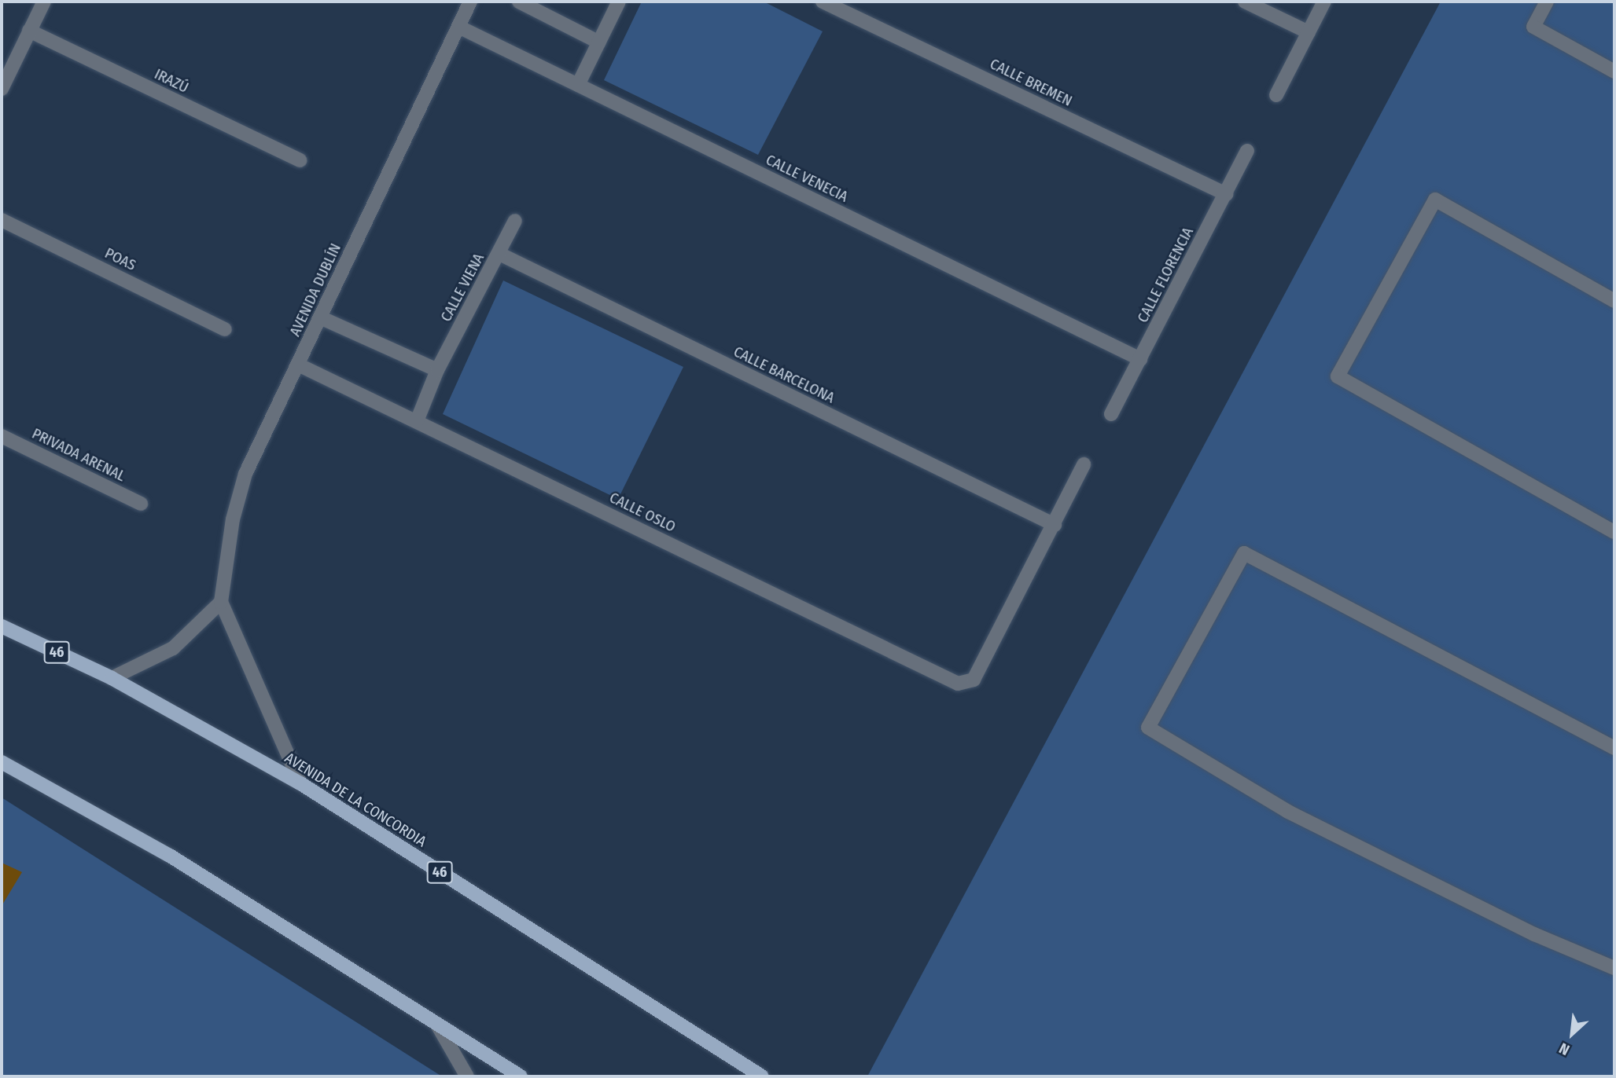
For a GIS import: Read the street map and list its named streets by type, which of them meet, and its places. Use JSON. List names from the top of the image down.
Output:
{
  "streets": {
    "main road": ["46", "AVENIDA DE LA CONCORDIA"],
    "street": [
      "IRAZÚ",
      "CALLE BREMEN",
      "CALLE VENECIA",
      "POAS",
      "CALLE FLORENCIA",
      "CALLE VIENA",
      "AVENIDA DUBLÍN",
      "CALLE BARCELONA",
      "PRIVADA ARENAL",
      "CALLE OSLO"
    ]
  },
  "crossings": [
    ["CALLE BREMEN", "CALLE FLORENCIA"],
    ["CALLE VENECIA", "CALLE FLORENCIA"],
    ["CALLE VENECIA", "AVENIDA DUBLÍN"],
    ["CALLE VIENA", "CALLE BARCELONA"],
    ["CALLE VIENA", "CALLE OSLO"],
    ["AVENIDA DUBLÍN", "CALLE OSLO"],
    ["CALLE BARCELONA", "CALLE OSLO"]
  ],
  "north": "bottom left"
}
